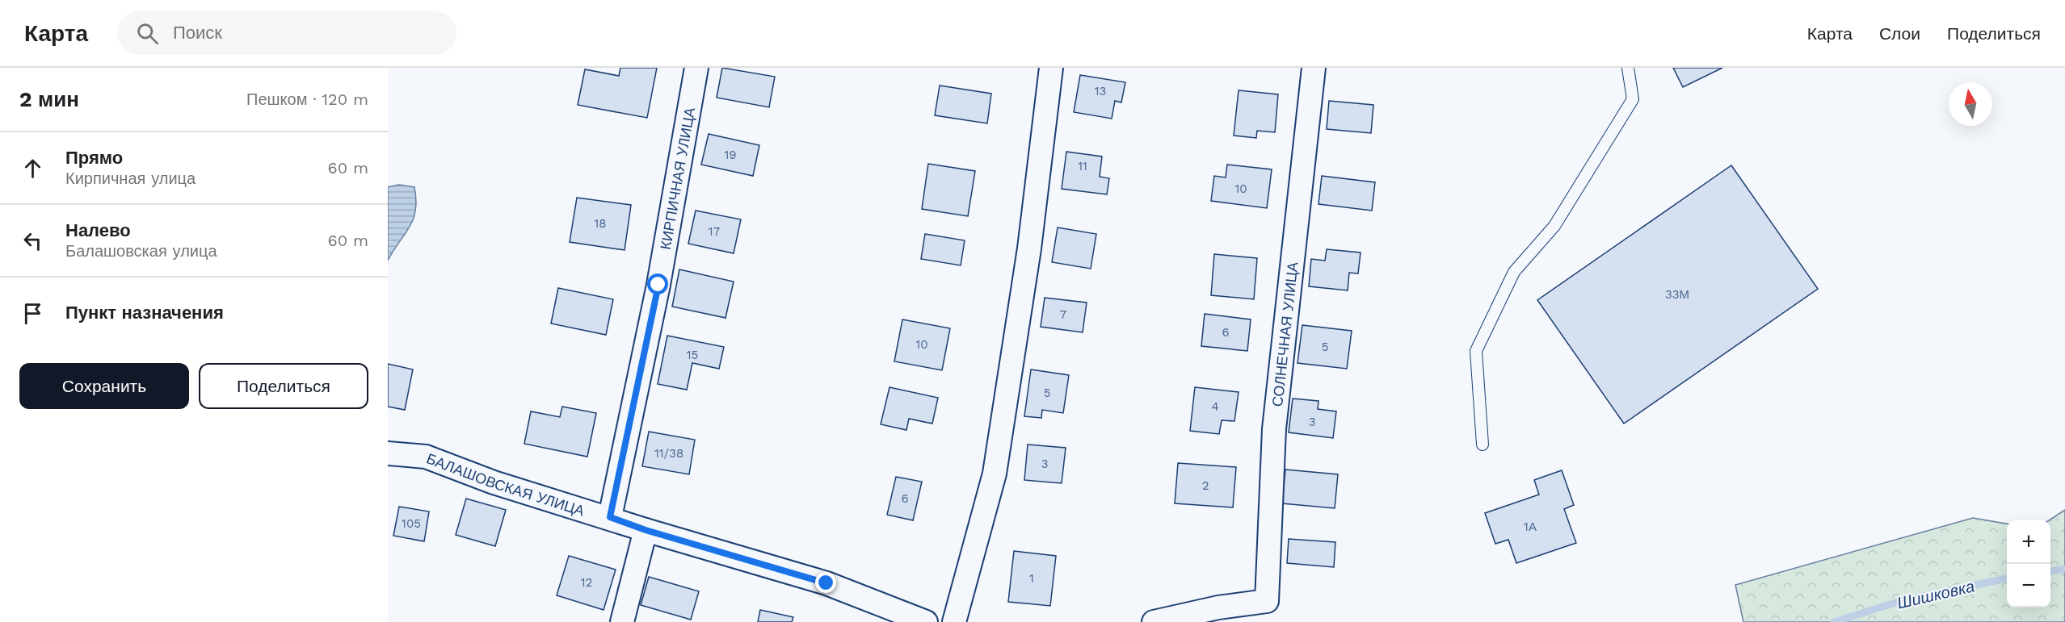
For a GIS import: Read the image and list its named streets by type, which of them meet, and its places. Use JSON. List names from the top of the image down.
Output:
{
  "streets": {
    "street": ["КИРПИЧНАЯ УЛИЦА", "СОЛНЕЧНАЯ УЛИЦА", "БАЛАШОВСКАЯ УЛИЦА"]
  },
  "crossings": [
    ["КИРПИЧНАЯ УЛИЦА", "БАЛАШОВСКАЯ УЛИЦА"]
  ],
  "water": ["Шишковка"],
  "house_numbers": [
    "13",
    "19",
    "11",
    "10",
    "18",
    "17",
    "33М",
    "7",
    "6",
    "10",
    "5",
    "15",
    "5",
    "4",
    "3",
    "11/38",
    "3",
    "2",
    "6",
    "105",
    "1А",
    "1",
    "12"
  ],
  "north": "top",
  "page": {
    "header": "Карта",
    "search": "Поиск",
    "nav": ["Карта", "Слои", "Поделиться"],
    "heading": ["2 мин", "Пешком · 120 m"],
    "list": [
      ["Прямо", "Кирпичная улица", "60 m"],
      ["Налево", "Балашовская улица", "60 m"],
      "Пункт назначения"
    ],
    "buttons": ["Сохранить", "Поделиться"],
    "map_buttons": ["+", "−"]
  }
}
